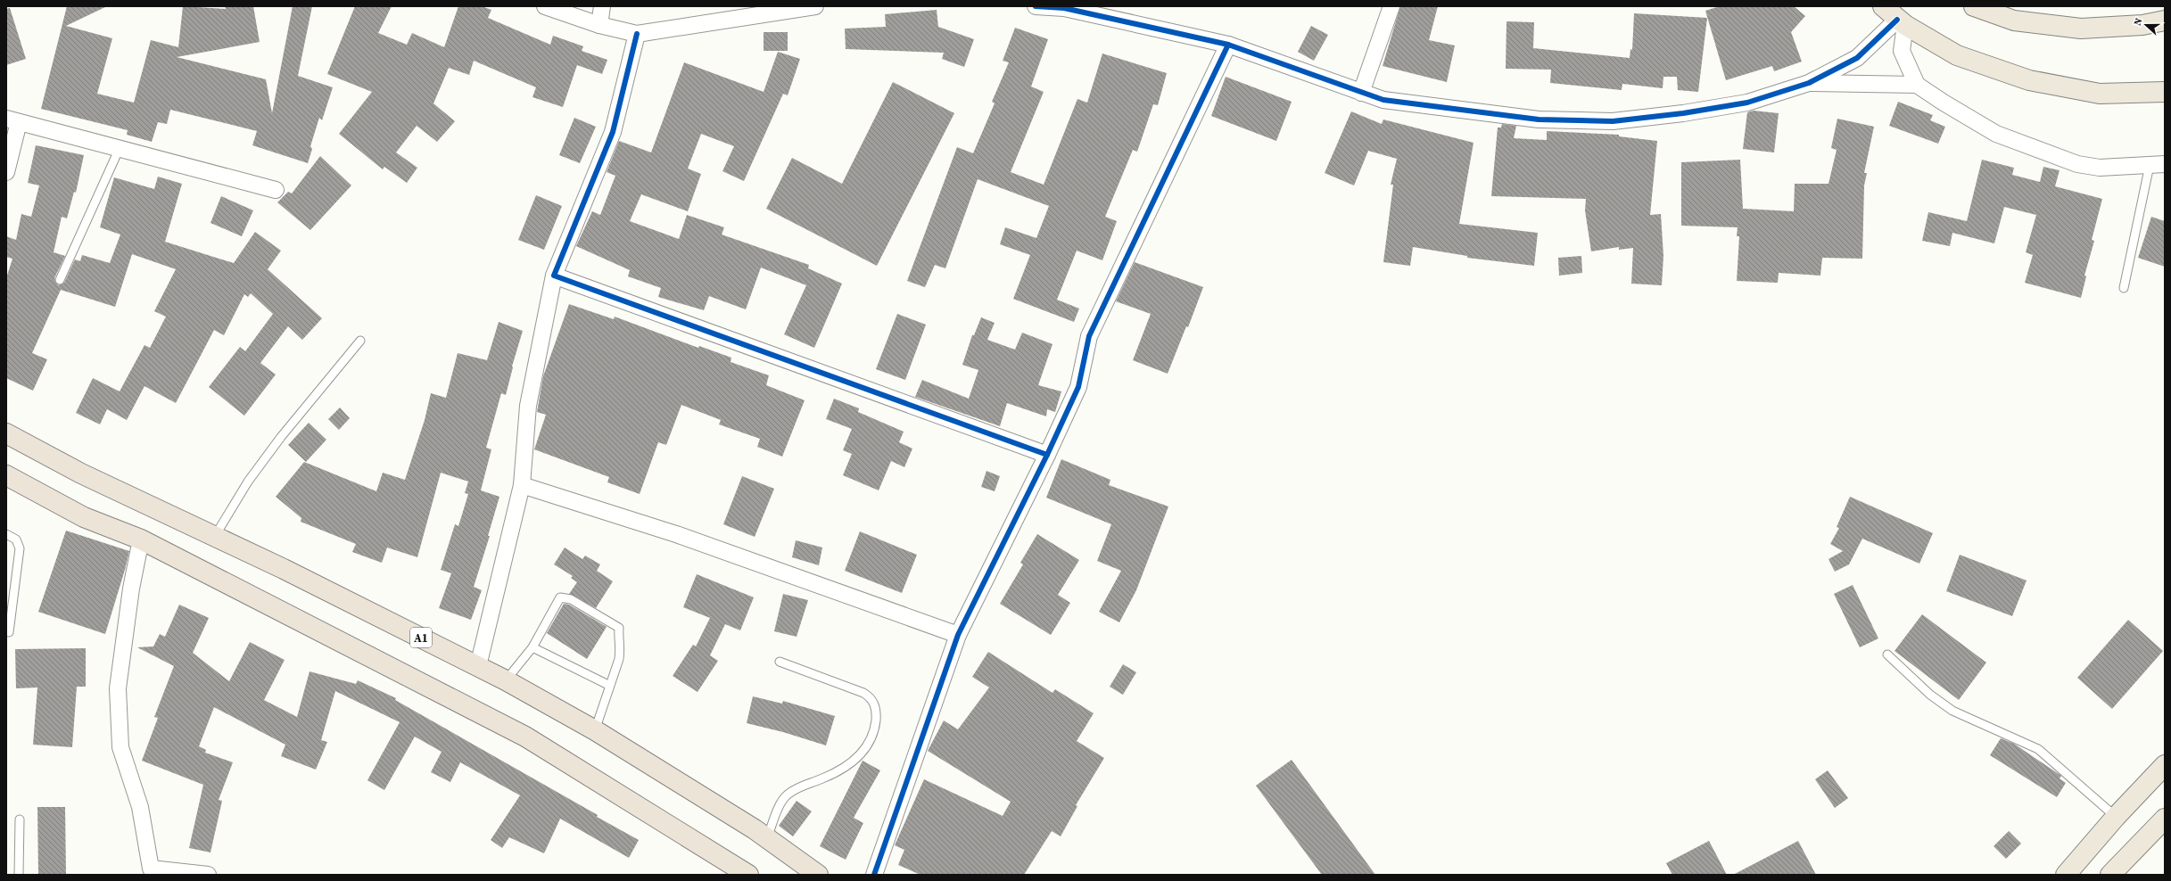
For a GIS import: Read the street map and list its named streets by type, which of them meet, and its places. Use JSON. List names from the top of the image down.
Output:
{
  "streets": {
    "highway": ["A1"]
  },
  "north": "left"
}
